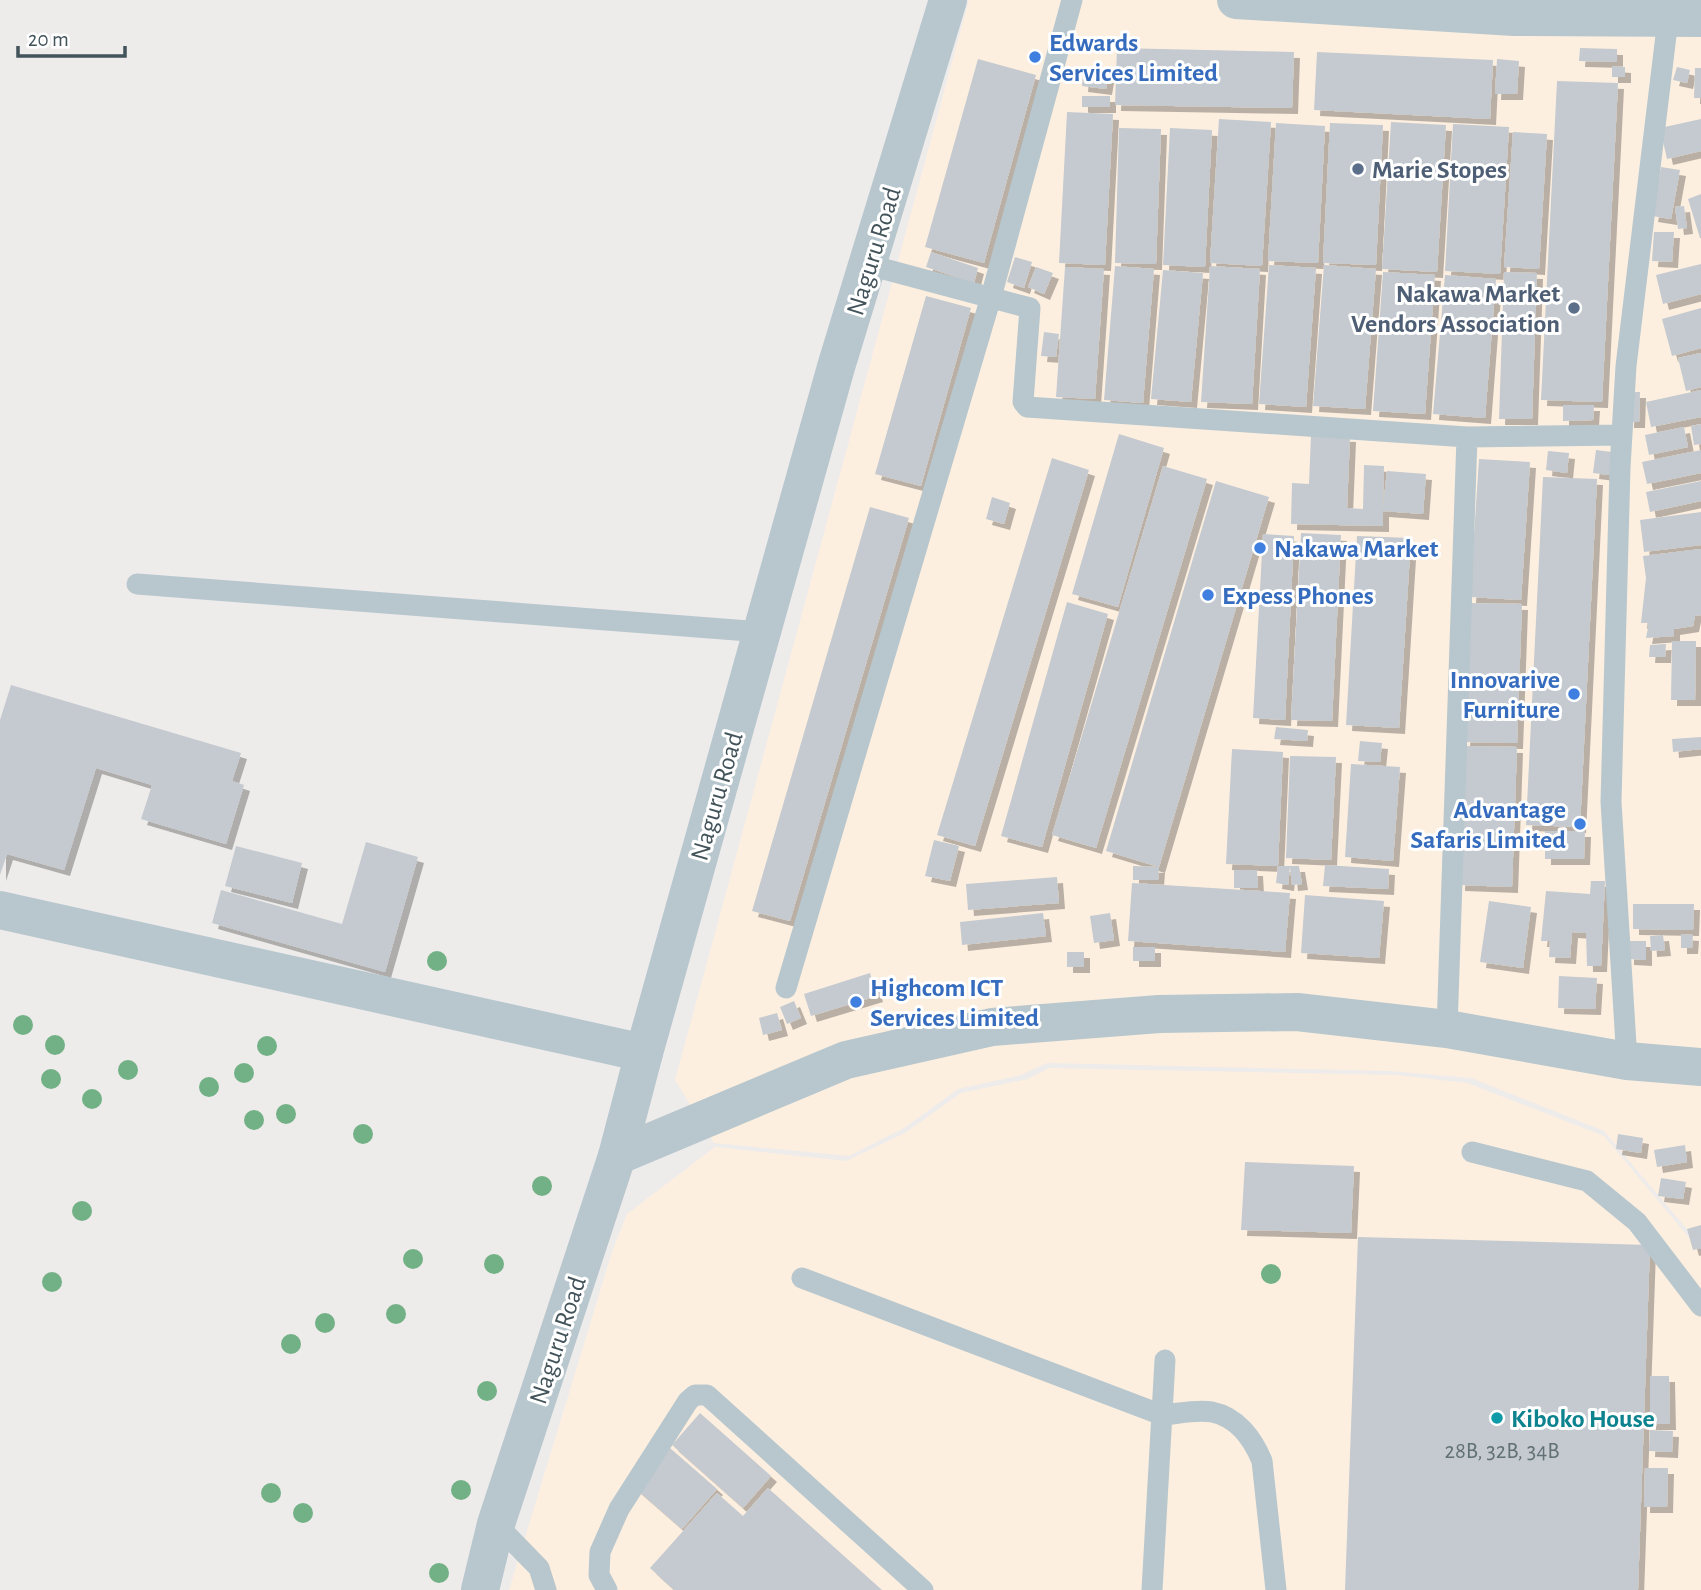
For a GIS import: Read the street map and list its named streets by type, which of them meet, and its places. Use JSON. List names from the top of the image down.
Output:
{
  "streets": {
    "street": ["Naguru Road"]
  },
  "places": [
    "Edwards Services Limited",
    "Marie Stopes",
    "Nakawa Market Vendors Association",
    "Nakawa Market",
    "Expess Phones",
    "Innovarive Furniture",
    "Advantage Safaris Limited",
    "Highcom ICT Services Limited",
    "Kiboko House"
  ],
  "house_numbers": ["28B, 32B, 34B"],
  "scale_bar": "20 m"
}
